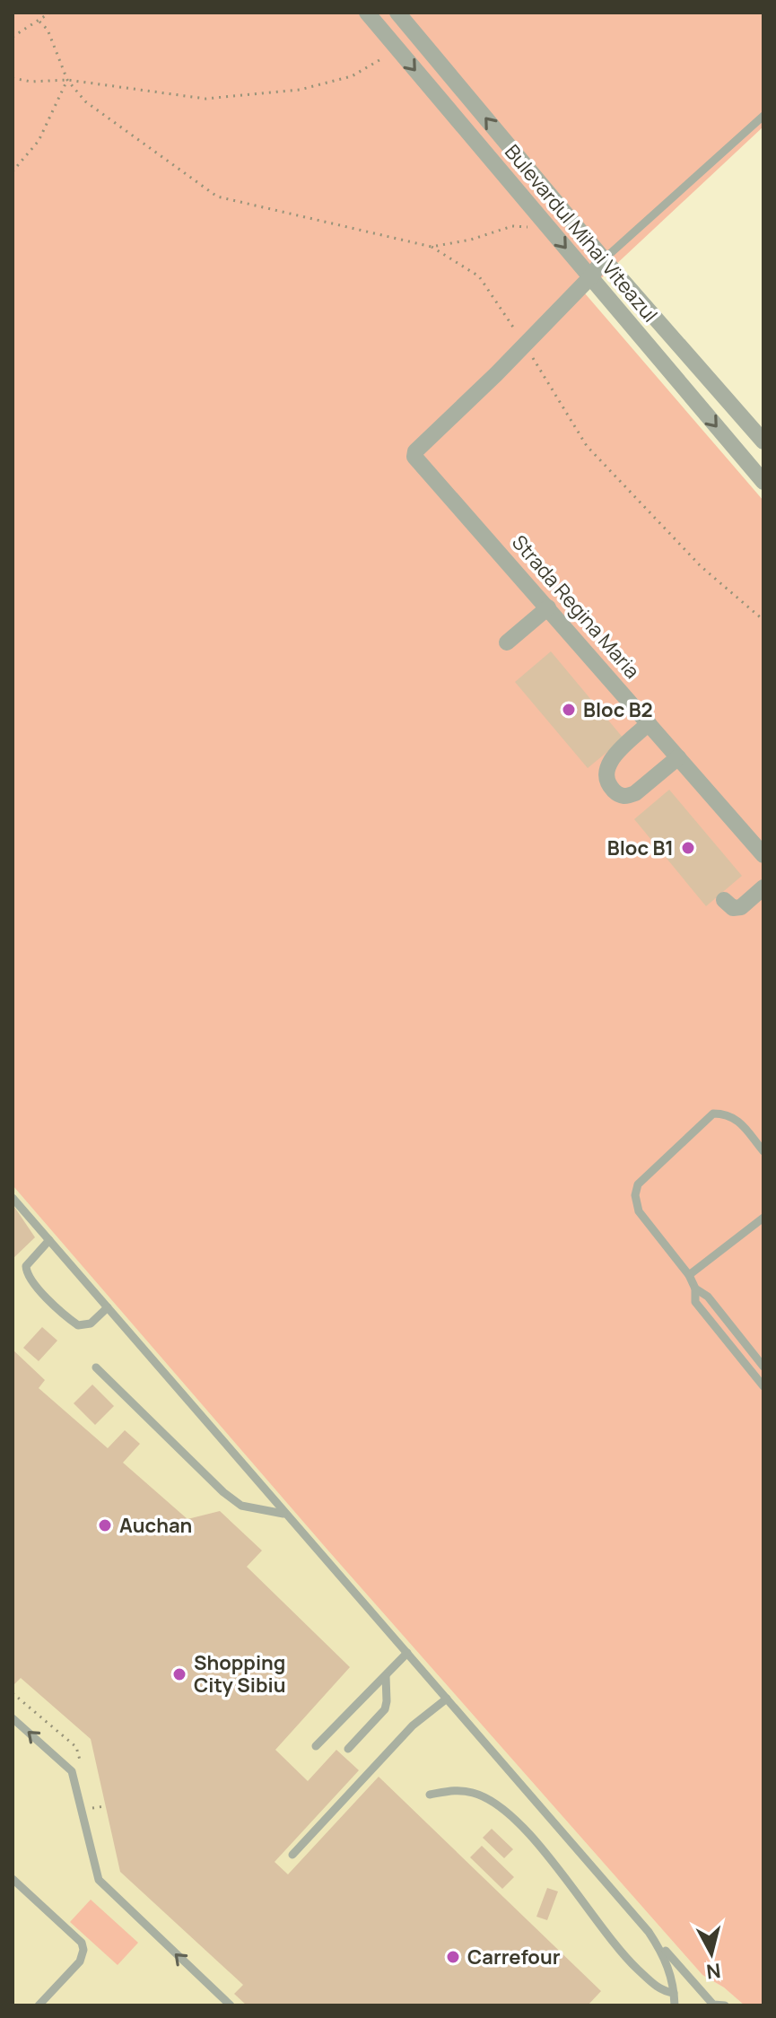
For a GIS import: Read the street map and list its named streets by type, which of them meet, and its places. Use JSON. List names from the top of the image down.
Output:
{
  "streets": {
    "street": ["Bulevardul Mihai Viteazul", "Strada Regina Maria"]
  },
  "places": [
    "Bloc B2",
    "Bloc B1",
    "Auchan",
    "Shopping City Sibiu",
    "Carrefour"
  ],
  "north": "bottom"
}
